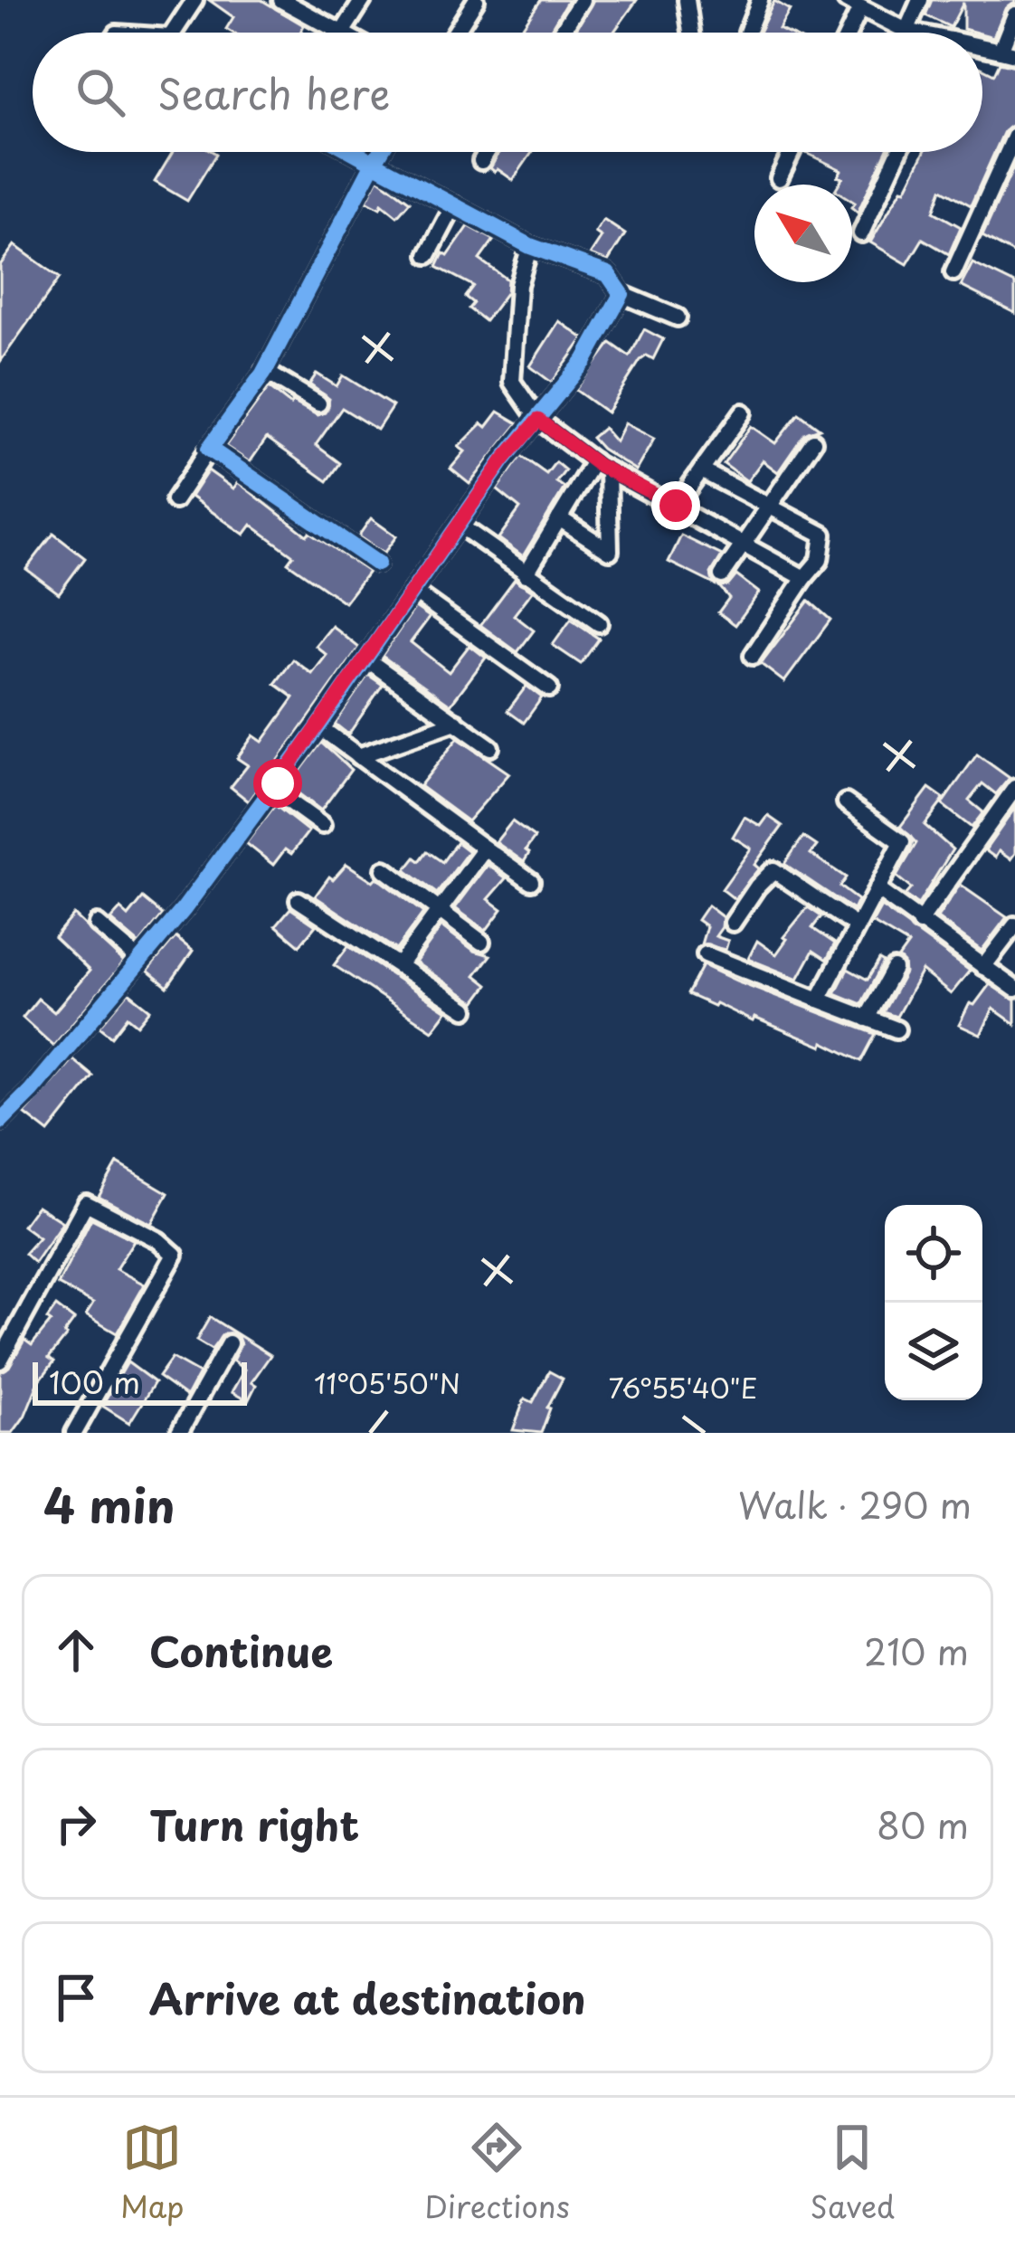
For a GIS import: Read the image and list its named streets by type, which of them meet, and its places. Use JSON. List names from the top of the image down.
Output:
{
  "scale_bar": "100 m",
  "north": "top left",
  "page": {
    "search": "Search here",
    "scale": "100 m",
    "heading": ["4 min", "Walk · 290 m"],
    "list": [
      ["Continue", "210 m"],
      ["Turn right", "80 m"],
      "Arrive at destination"
    ],
    "nav": ["Map", "Directions", "Saved"]
  },
  "coordinates": ["11°05'50\"N", "76°55'40\"E"]
}
